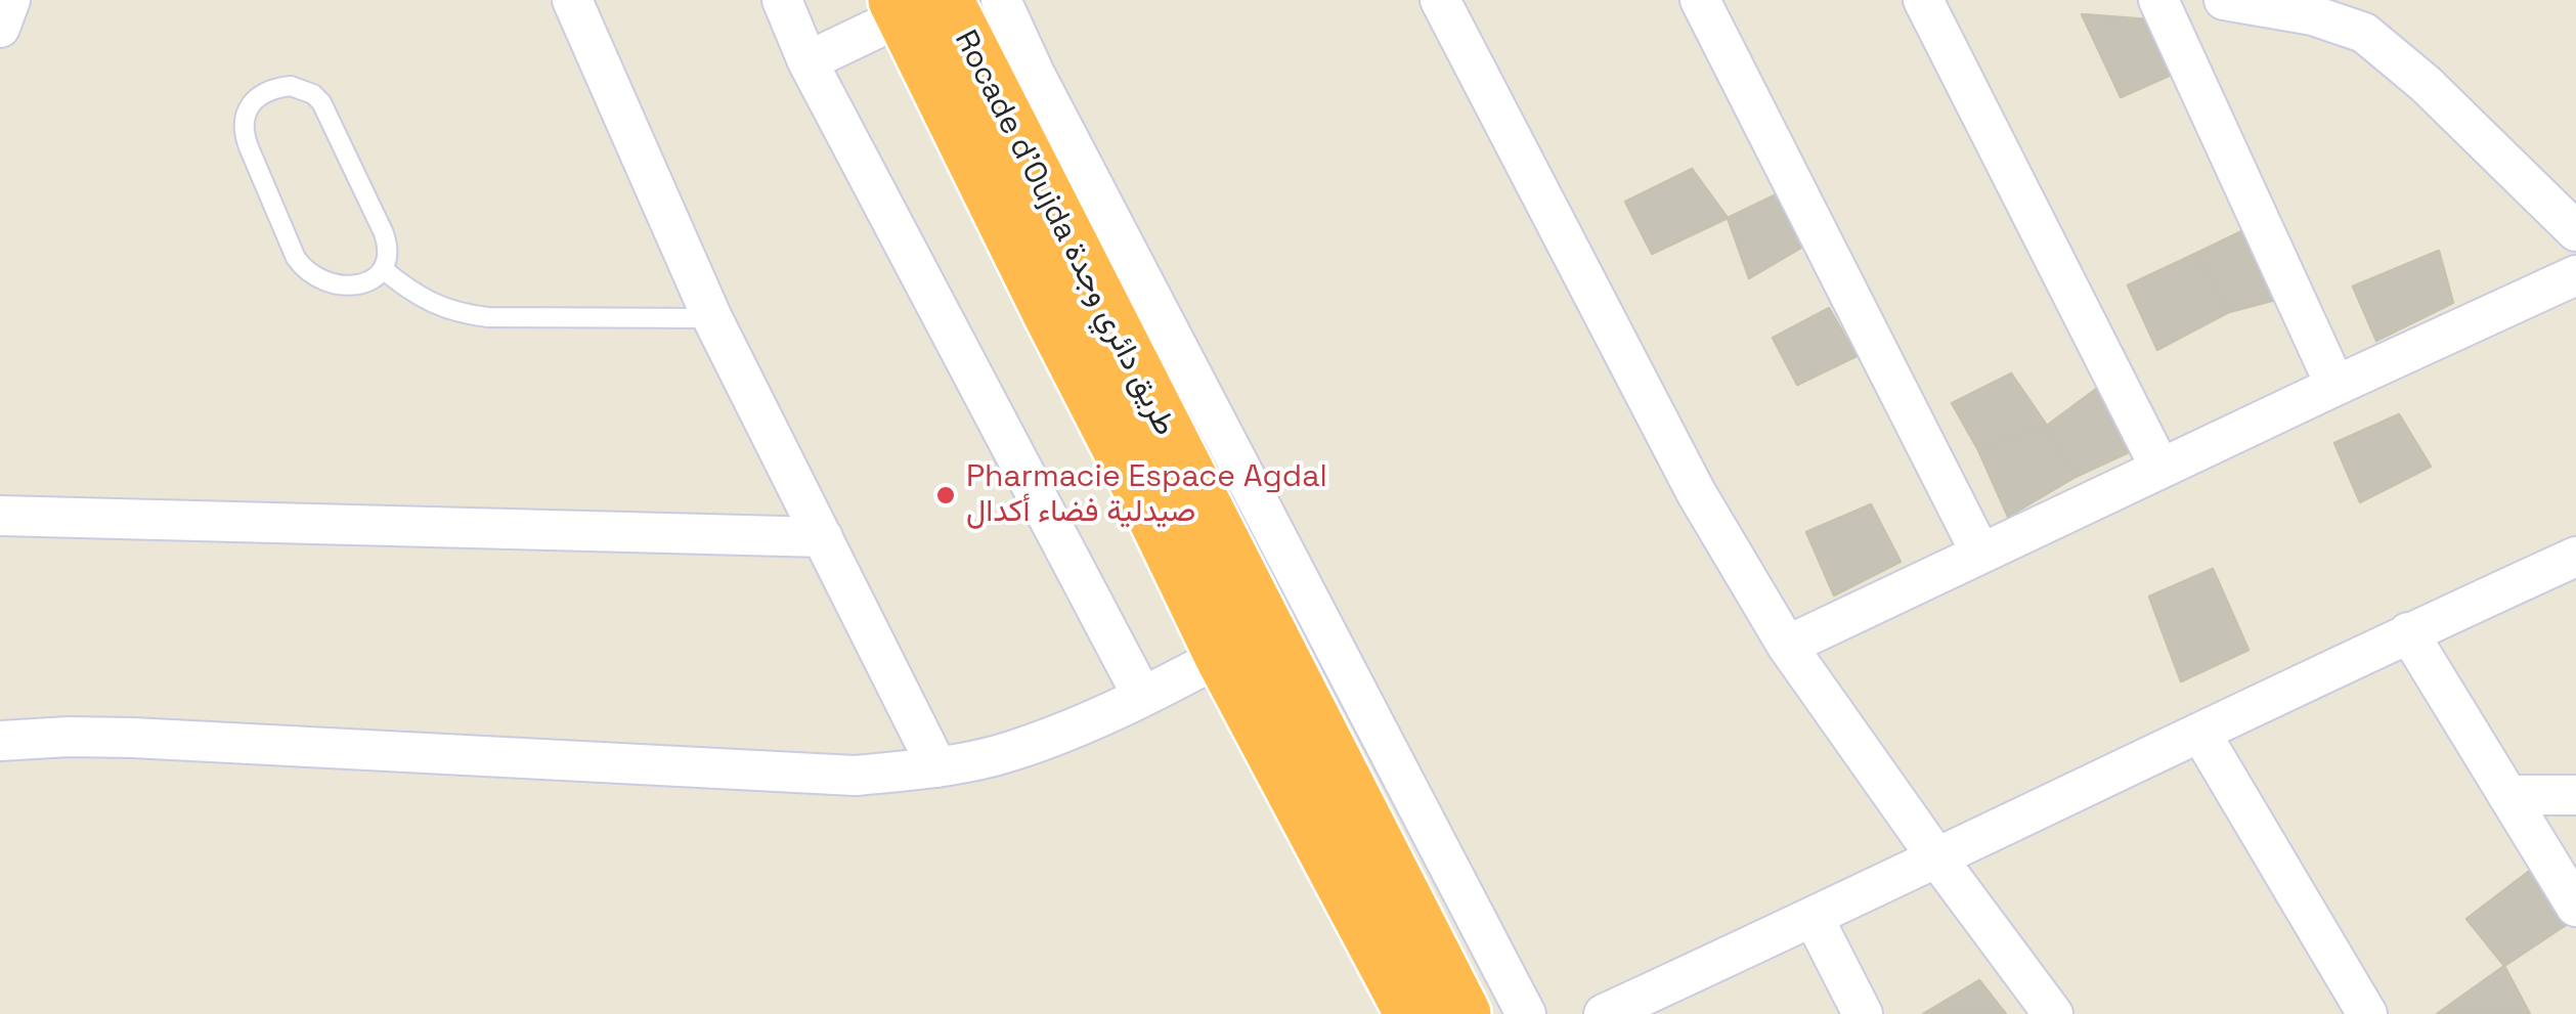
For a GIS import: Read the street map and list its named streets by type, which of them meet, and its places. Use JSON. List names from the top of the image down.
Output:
{
  "streets": {
    "highway": ["Rocade d'Oujda طريق دائري وجدة"]
  },
  "places": ["Pharmacie Espace Agdal صيدلية فضاء أكدال"]
}
